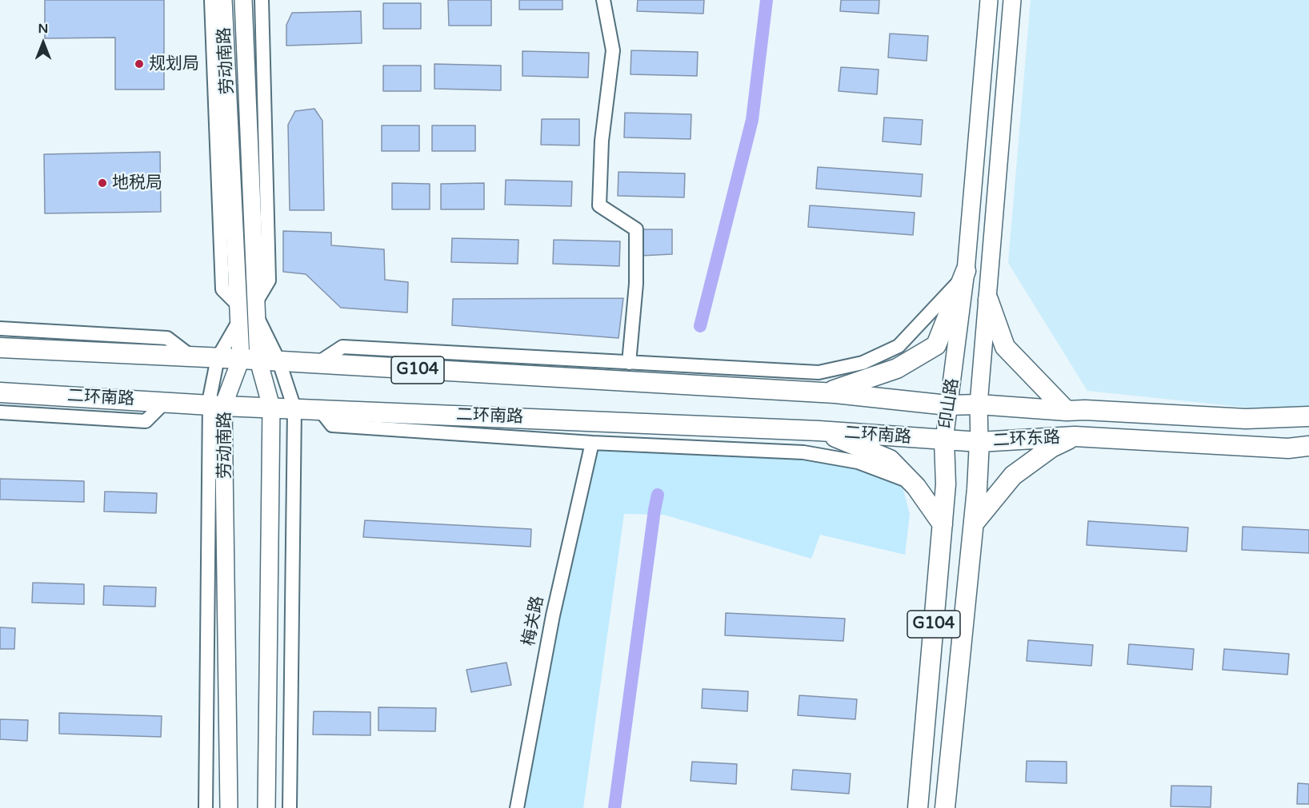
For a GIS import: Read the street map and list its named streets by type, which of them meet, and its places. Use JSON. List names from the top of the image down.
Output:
{
  "streets": {
    "highway": [
      "G104",
      "二环南路",
      "印山路",
      "二环东路"
    ],
    "main road": ["劳动南路"],
    "street": ["梅关路"]
  },
  "crossings": [
    ["劳动南路", "G104"],
    ["劳动南路", "二环南路"],
    ["G104", "印山路"],
    ["G104", "二环东路"],
    ["二环南路", "印山路"],
    ["二环南路", "二环东路"],
    ["印山路", "二环东路"]
  ],
  "places": ["规划局", "地税局"],
  "north": "top"
}
